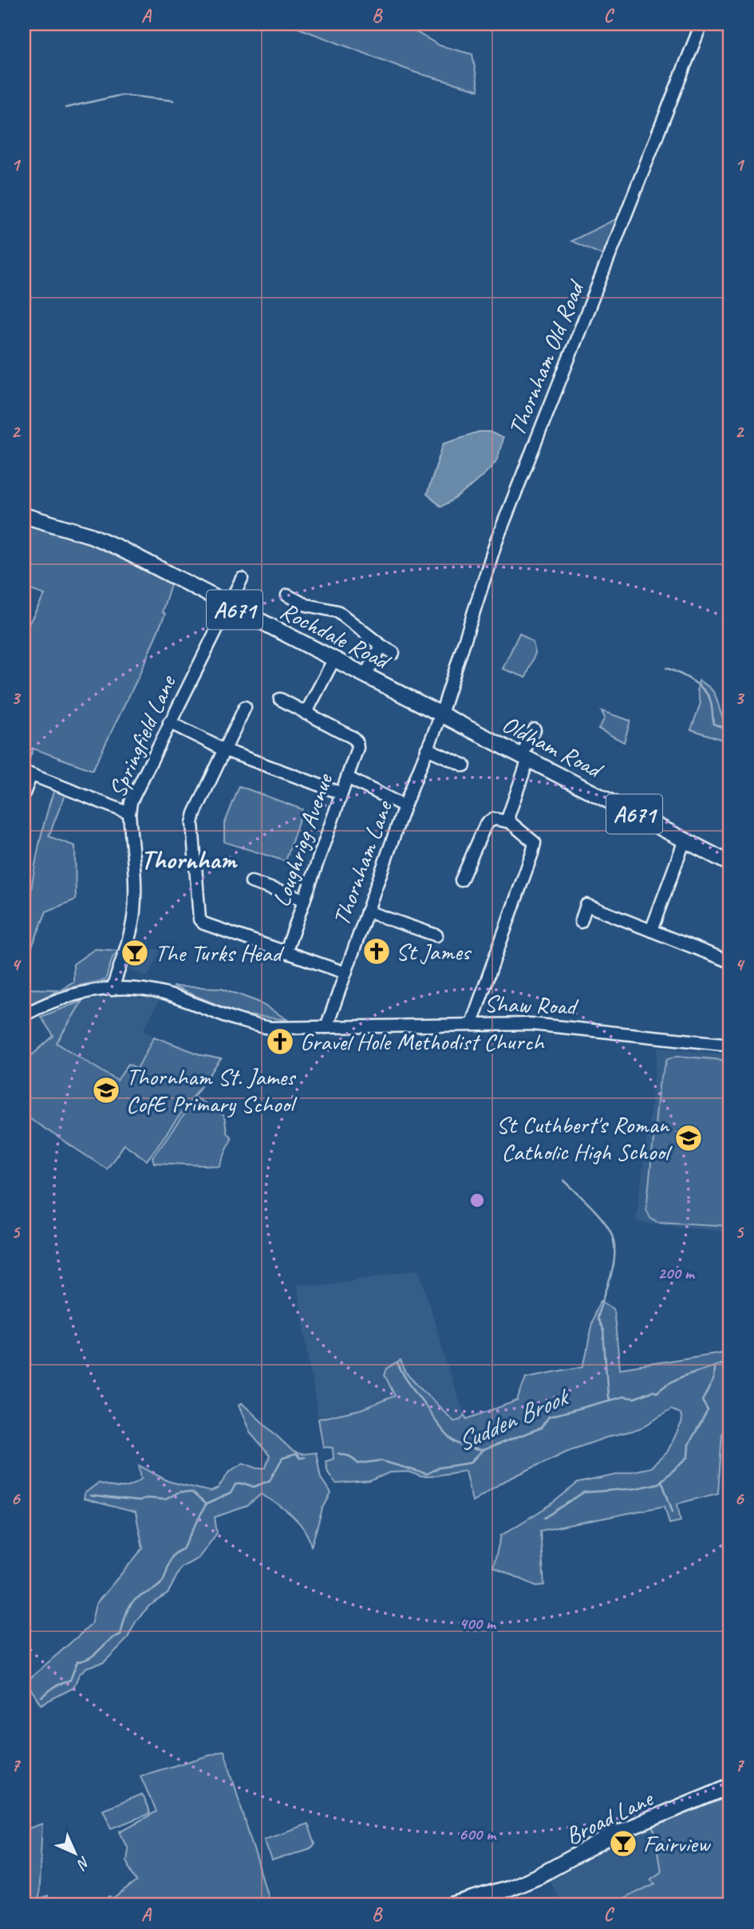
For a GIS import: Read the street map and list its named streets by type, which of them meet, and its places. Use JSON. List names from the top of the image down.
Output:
{
  "streets": {
    "main road": [
      "A671",
      "Rochdale Road",
      "Oldham Road",
      "Broad Lane"
    ],
    "street": [
      "Thornham Old Road",
      "Springfield Lane",
      "Loughrigg Avenue",
      "Thornham Lane",
      "Shaw Road"
    ]
  },
  "crossings": [
    ["Thornham Old Road", "Rochdale Road"],
    ["Thornham Old Road", "Oldham Road"],
    ["Thornham Old Road", "Thornham Lane"],
    ["Rochdale Road", "Springfield Lane"],
    ["Rochdale Road", "Oldham Road"],
    ["Rochdale Road", "Thornham Lane"],
    ["Springfield Lane", "Shaw Road"],
    ["Oldham Road", "Thornham Lane"],
    ["Thornham Lane", "Shaw Road"]
  ],
  "districts": ["Thornham"],
  "water": ["Sudden Brook"],
  "places": {
    "church": ["St James", "Gravel Hole Methodist Church"],
    "bar": ["The Turks Head", "Fairview"],
    "school or university": ["Thornham St. James CofE Primary School", "St Cuthbert's Roman Catholic High School"]
  },
  "north": "bottom right",
  "grid": {
    "columns": ["A", "B", "C"],
    "rows": [
      "1",
      "2",
      "3",
      "4",
      "5",
      "6",
      "7"
    ]
  },
  "rings": ["200 m", "400 m", "600 m"]
}
